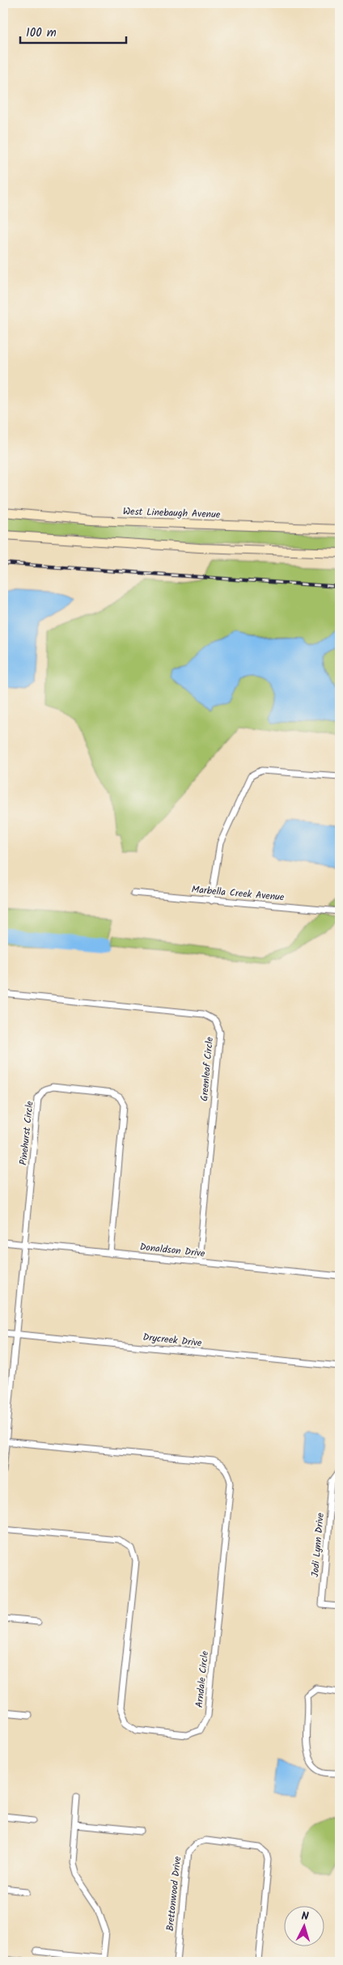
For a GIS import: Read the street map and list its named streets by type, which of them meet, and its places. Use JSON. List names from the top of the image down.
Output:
{
  "streets": {
    "main road": ["West Linebaugh Avenue"],
    "street": [
      "Marbella Creek Avenue",
      "Greenleaf Circle",
      "Pinehurst Circle",
      "Donaldson Drive",
      "Drycreek Drive",
      "Jodi Lynn Drive",
      "Arndale Circle",
      "Brettonwood Drive"
    ]
  },
  "crossings": [
    ["Greenleaf Circle", "Donaldson Drive"],
    ["Pinehurst Circle", "Donaldson Drive"]
  ],
  "scale_bar": "100 m",
  "north": "top"
}
